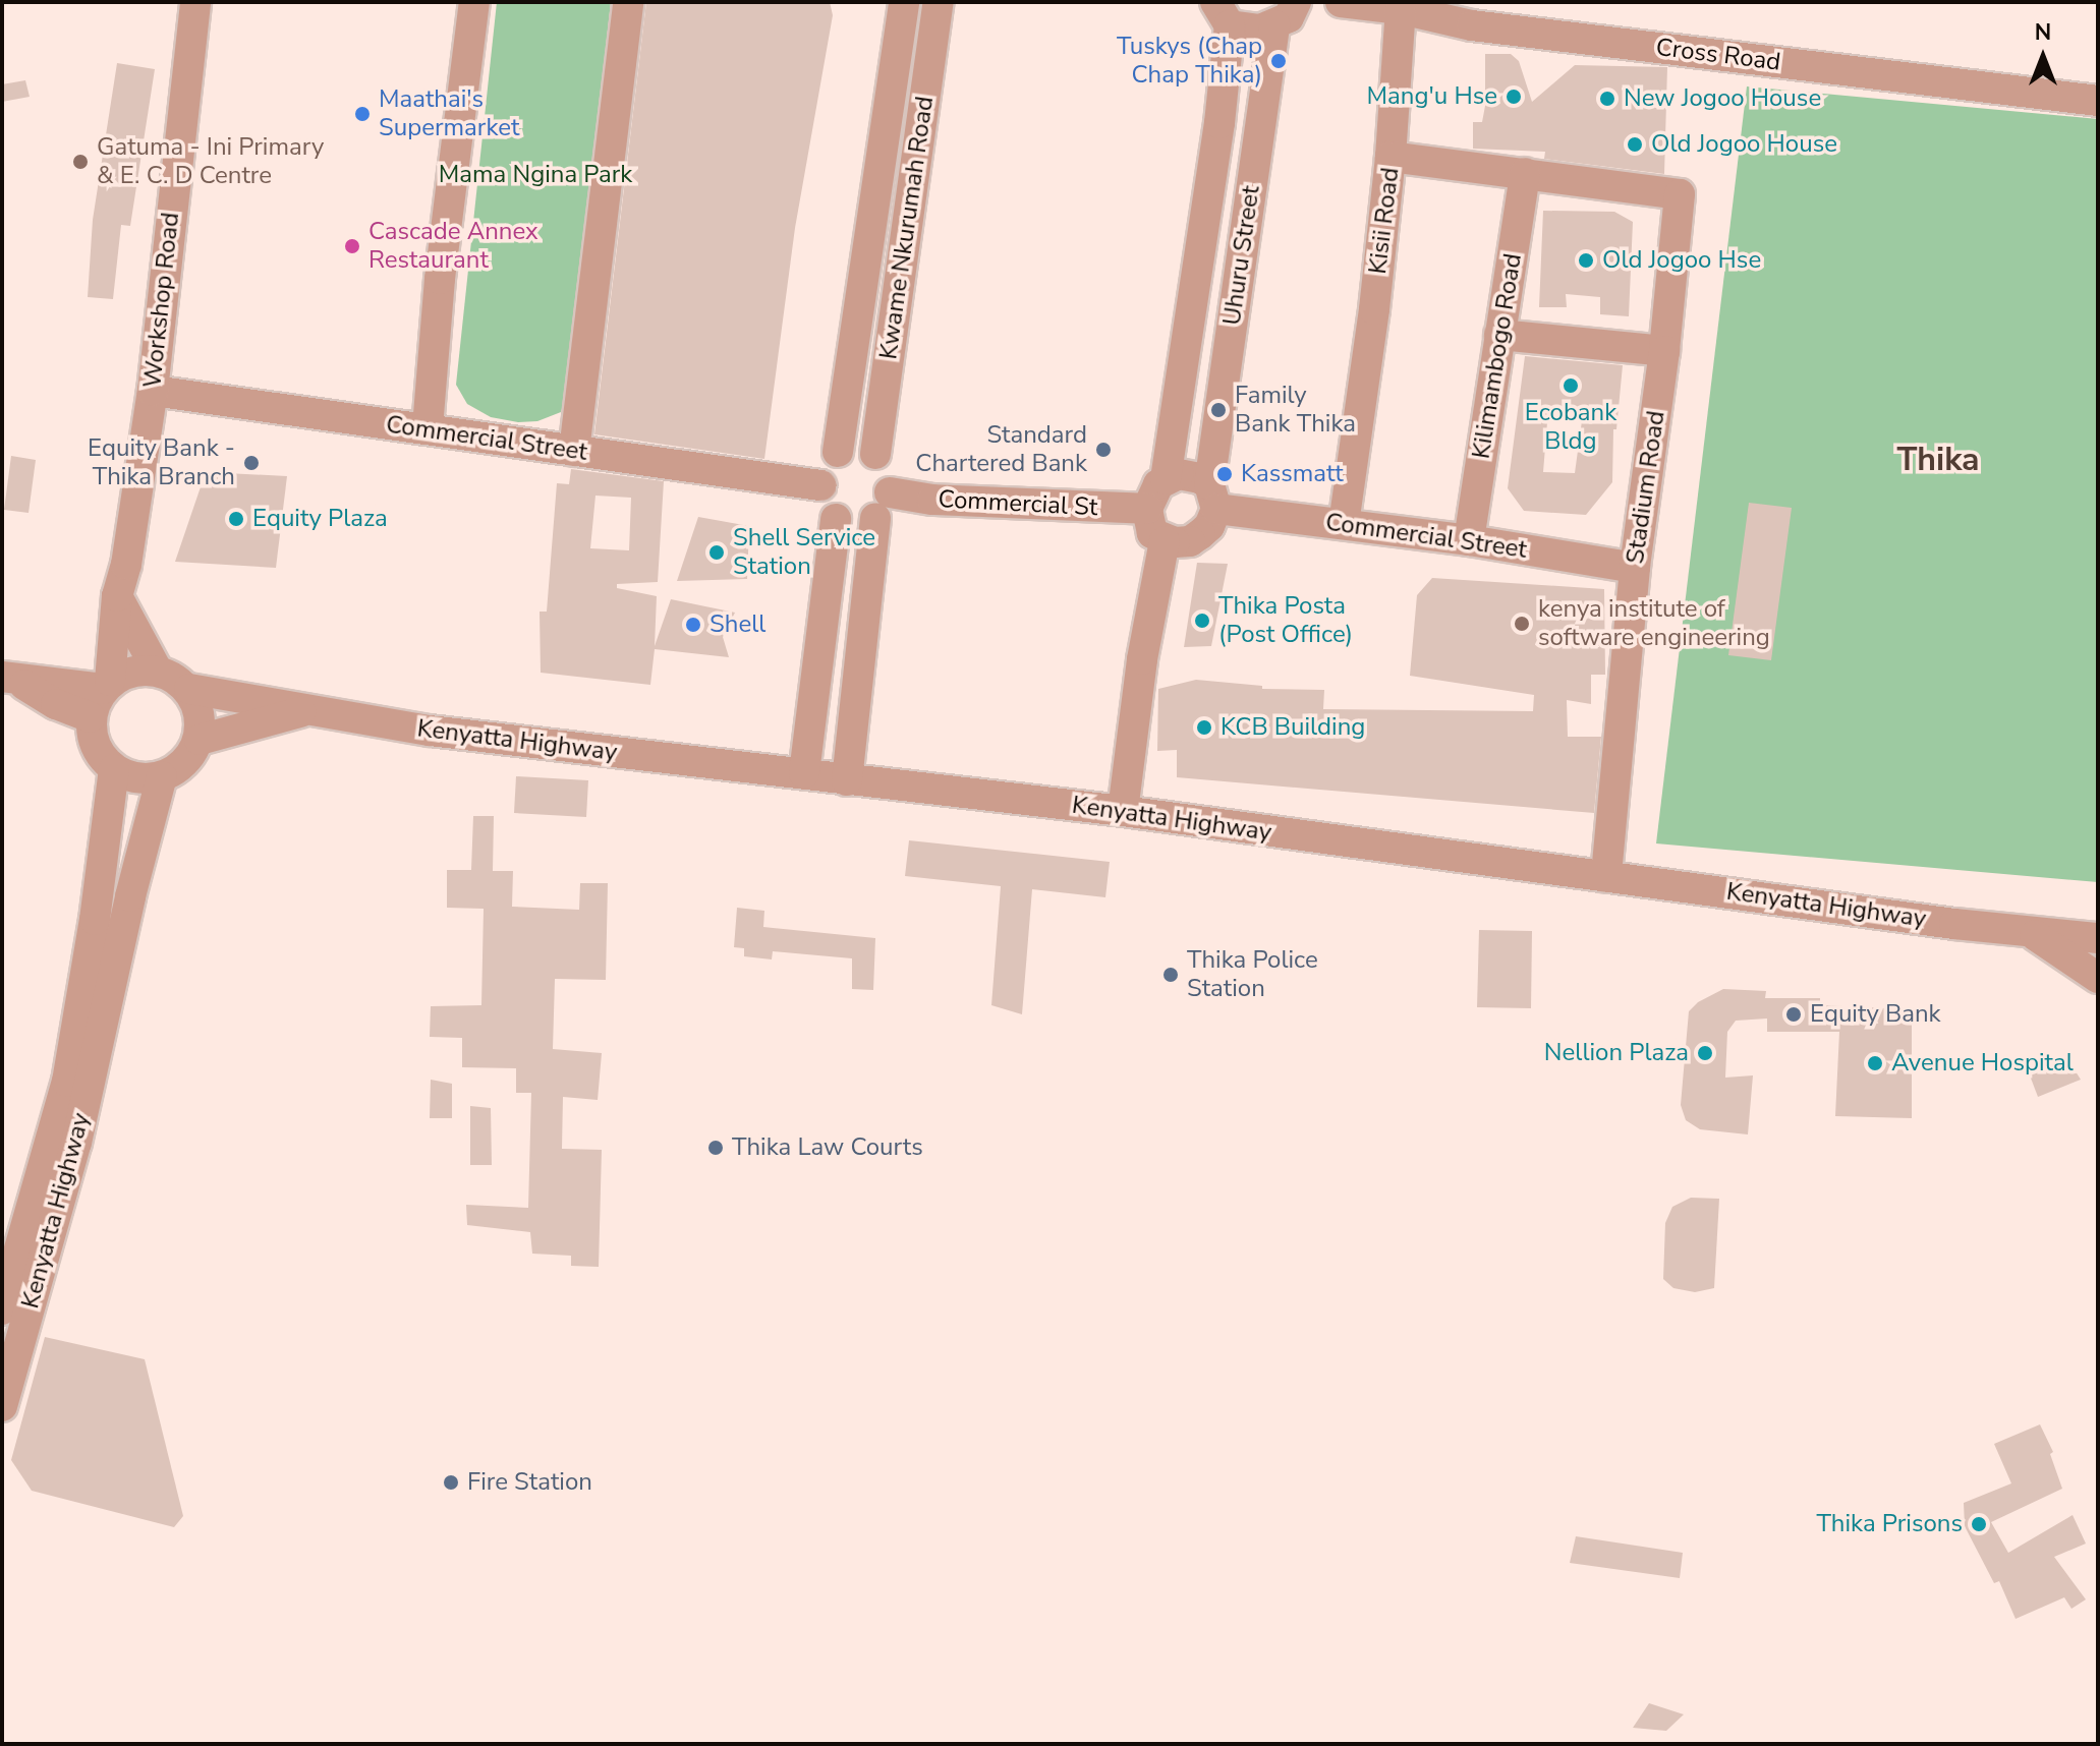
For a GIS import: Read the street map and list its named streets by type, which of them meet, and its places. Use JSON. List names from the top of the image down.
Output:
{
  "streets": {
    "street": [
      "Cross Road",
      "Kisii Road",
      "Kwame Nkurumah Road",
      "Uhuru Street",
      "Workshop Road",
      "Kilimambogo Road",
      "Commercial Street",
      "Stadium Road",
      "Commercial St",
      "Kenyatta Highway"
    ]
  },
  "crossings": [
    ["Kisii Road", "Kilimambogo Road"],
    ["Kisii Road", "Commercial Street"],
    ["Kisii Road", "Stadium Road"],
    ["Kwame Nkurumah Road", "Commercial Street"],
    ["Kwame Nkurumah Road", "Commercial St"],
    ["Uhuru Street", "Commercial Street"],
    ["Uhuru Street", "Commercial St"],
    ["Workshop Road", "Commercial Street"],
    ["Workshop Road", "Kenyatta Highway"],
    ["Kilimambogo Road", "Commercial Street"],
    ["Commercial Street", "Stadium Road"],
    ["Commercial Street", "Commercial St"],
    ["Stadium Road", "Kenyatta Highway"]
  ],
  "districts": ["Thika"],
  "parks": ["Mama Ngina Park"],
  "places": [
    "Tuskys (Chap Chap Thika)",
    "Mang'u Hse",
    "New Jogoo House",
    "Maathai's Supermarket",
    "Old Jogoo House",
    "Gatuma - Ini Primary & E. C. D Centre",
    "Cascade Annex Restaurant",
    "Old Jogoo Hse",
    "Ecobank Bldg",
    "Family Bank Thika",
    "Standard Chartered Bank",
    "Equity Bank - Thika Branch",
    "Kassmatt",
    "Equity Plaza",
    "Shell Service Station",
    "Thika Posta (Post Office)",
    "kenya institute of software engineering",
    "Shell",
    "KCB Building",
    "Thika Police Station",
    "Equity Bank",
    "Nellion Plaza",
    "Avenue Hospital",
    "Thika Law Courts",
    "Fire Station",
    "Thika Prisons"
  ],
  "north": "top"
}
